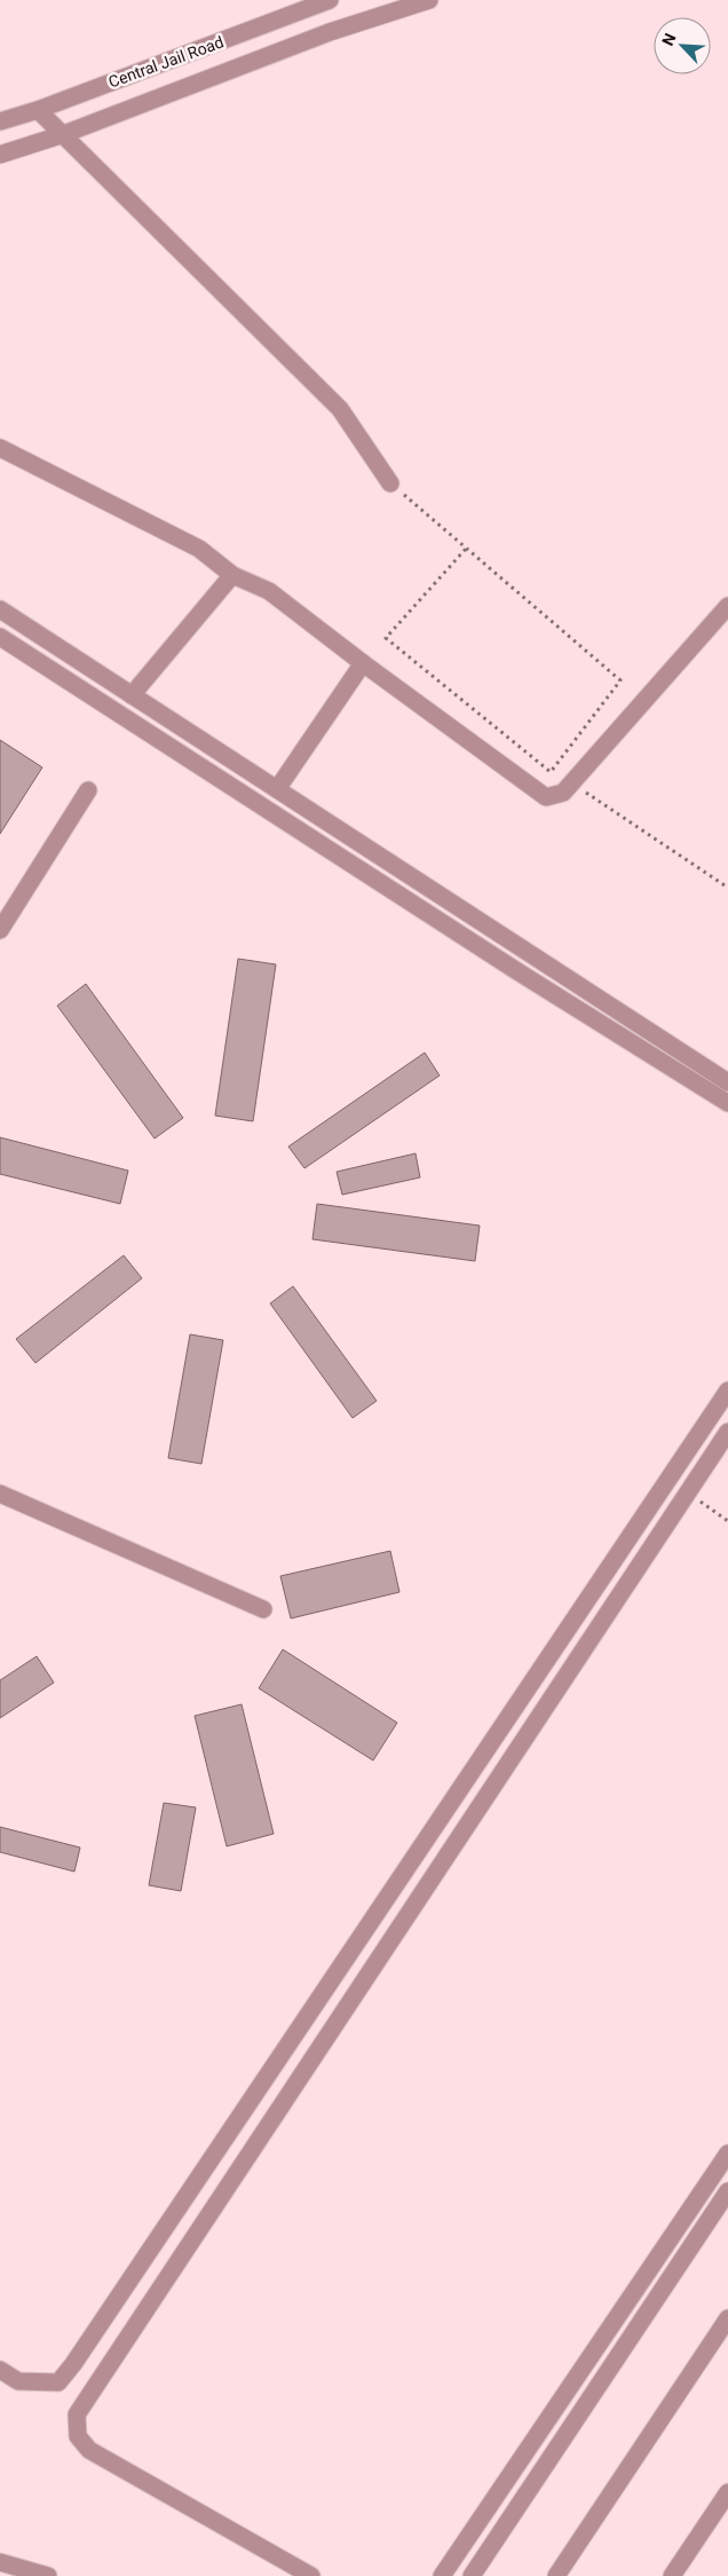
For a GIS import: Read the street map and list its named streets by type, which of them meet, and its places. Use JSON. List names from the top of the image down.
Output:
{
  "streets": {
    "street": ["Central Jail Road"]
  },
  "north": "top left"
}
